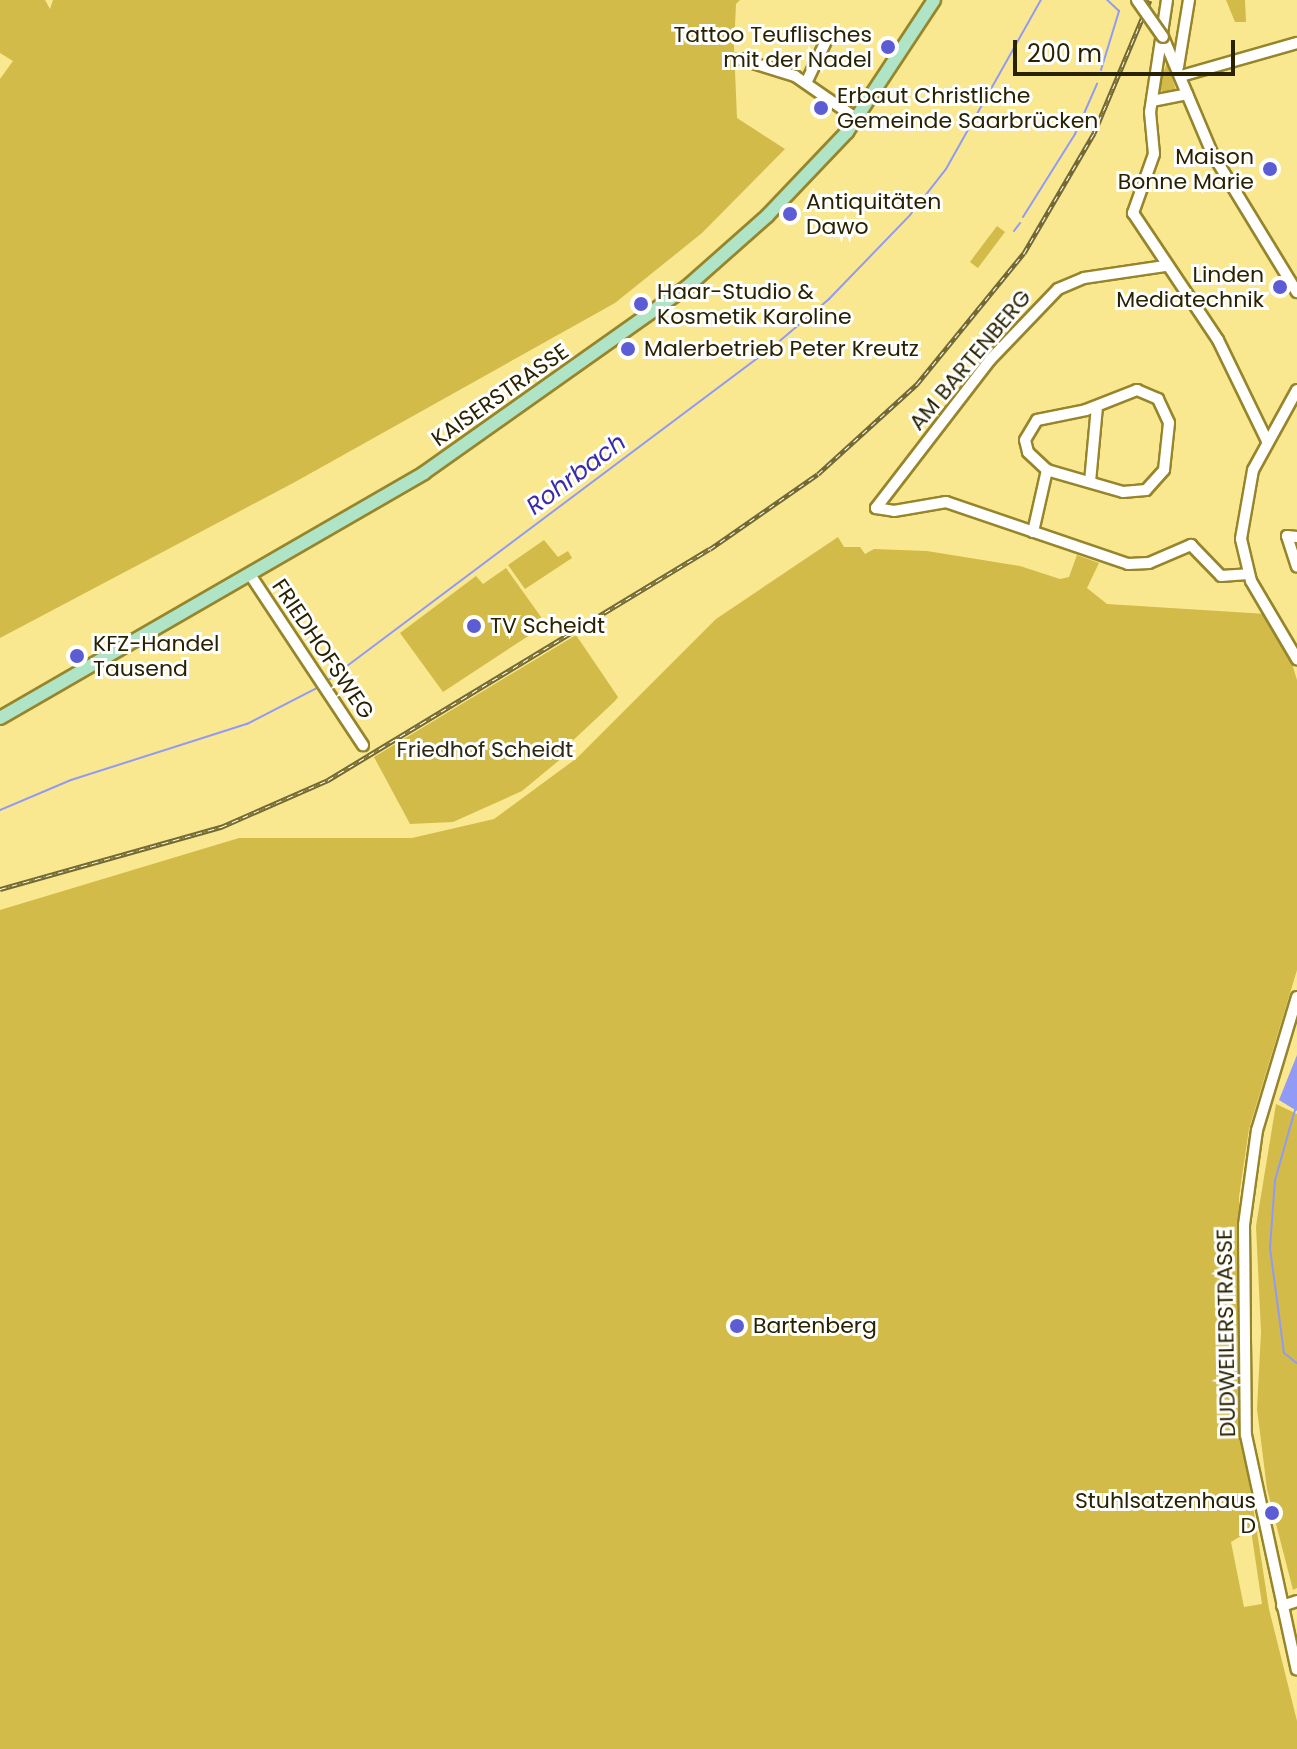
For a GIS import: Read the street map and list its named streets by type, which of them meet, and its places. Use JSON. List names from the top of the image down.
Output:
{
  "streets": {
    "main road": ["KAISERSTRASSE"],
    "street": ["AM BARTENBERG", "FRIEDHOFSWEG", "DUDWEILERSTRASSE"]
  },
  "crossings": [
    ["KAISERSTRASSE", "FRIEDHOFSWEG"]
  ],
  "water": ["Rohrbach"],
  "parks": ["Friedhof Scheidt"],
  "places": [
    "Tattoo Teuflisches mit der Nadel",
    "Erbaut Christliche Gemeinde Saarbrücken",
    "Maison Bonne Marie",
    "Antiquitäten Dawo",
    "Linden Mediatechnik",
    "Haar-Studio & Kosmetik Karoline",
    "Malerbetrieb Peter Kreutz",
    "TV Scheidt",
    "KFZ-Handel Tausend",
    "Bartenberg",
    "Stuhlsatzenhaus D"
  ],
  "scale_bar": "200 m"
}
